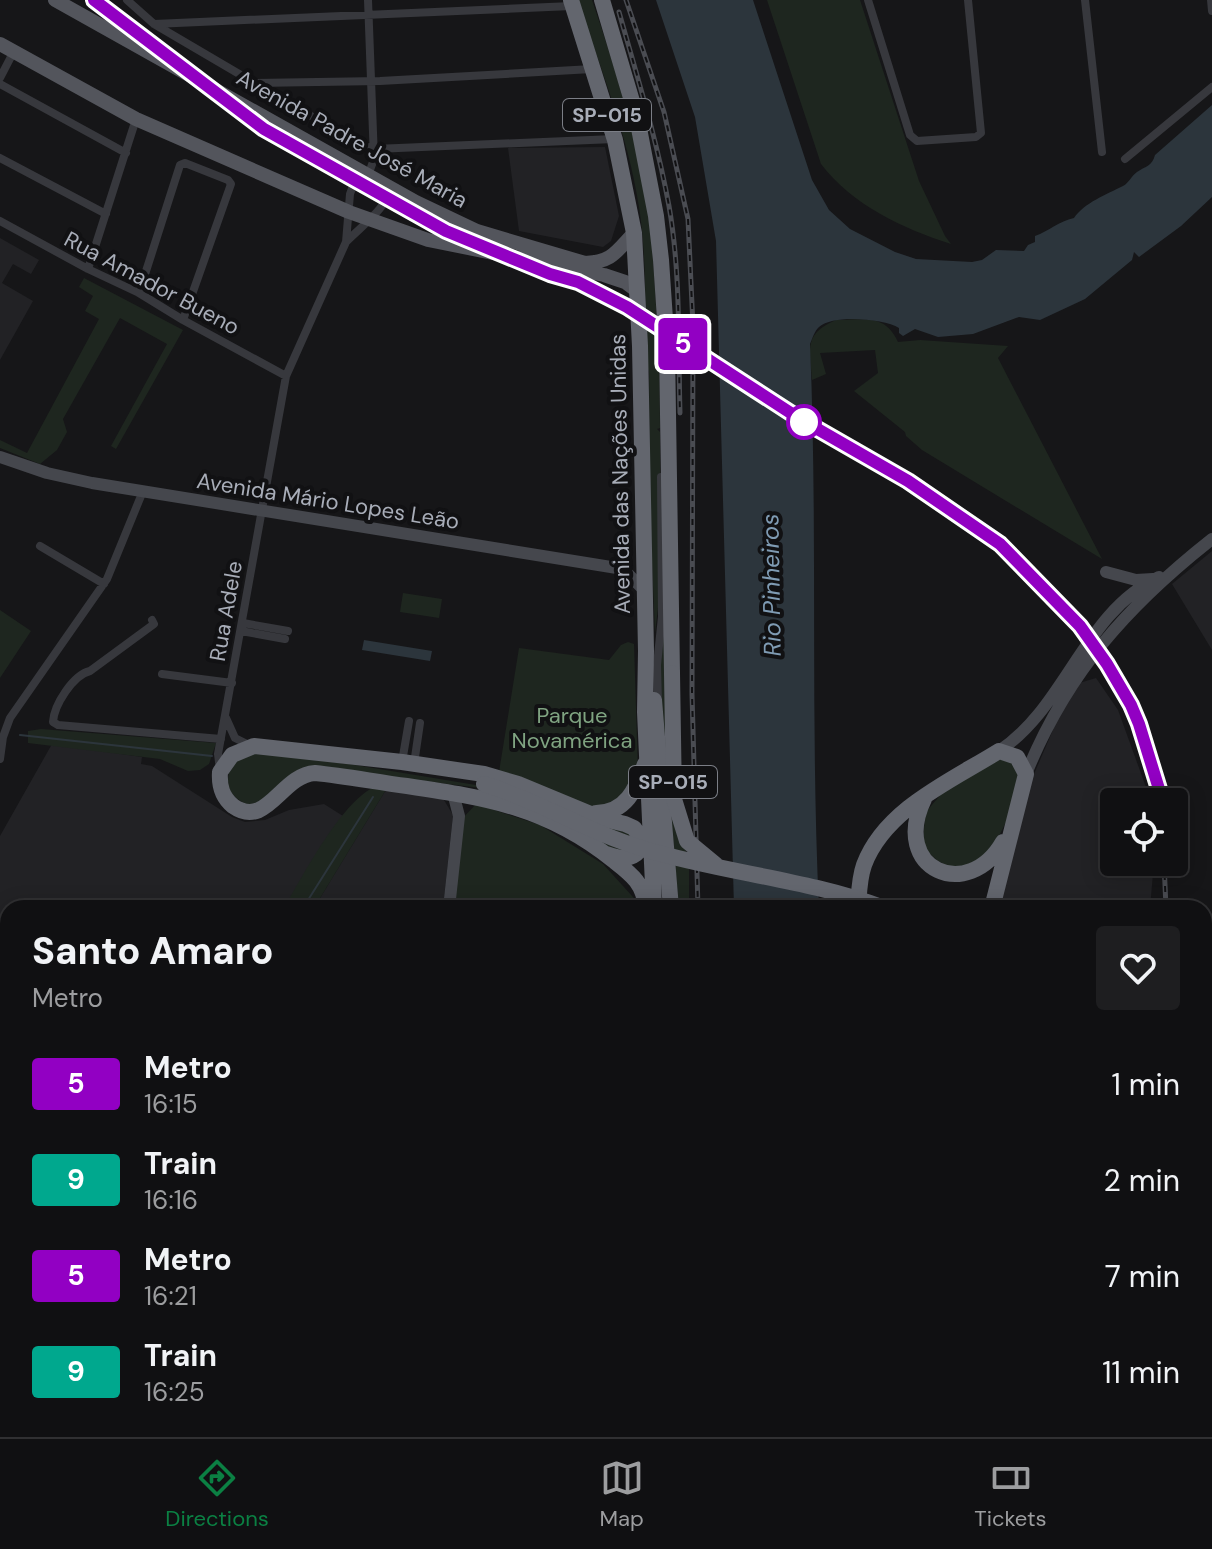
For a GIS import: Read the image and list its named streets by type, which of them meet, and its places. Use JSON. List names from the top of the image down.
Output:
{
  "streets": {
    "highway": ["SP-015", "Avenida das Nações Unidas"],
    "main road": ["Avenida Padre José Maria"],
    "street": ["Rua Amador Bueno", "Avenida Mário Lopes Leão", "Rua Adele"]
  },
  "crossings": [
    ["SP-015", "Avenida das Nações Unidas"],
    ["Avenida Padre José Maria", "Avenida das Nações Unidas"],
    ["Rua Amador Bueno", "Rua Adele"],
    ["Avenida das Nações Unidas", "Avenida Mário Lopes Leão"],
    ["Avenida Mário Lopes Leão", "Rua Adele"]
  ],
  "water": ["Rio Pinheiros"],
  "parks": ["Parque Novamérica"],
  "lines": ["metro line 5"],
  "page": {
    "on_map": "5",
    "heading": ["Santo Amaro", "Metro"],
    "list": [
      {
        "mark": "5",
        "name": "Metro",
        "note": "16:15",
        "value": "1 min"
      },
      {
        "mark": "9",
        "name": "Train",
        "note": "16:16",
        "value": "2 min"
      },
      {
        "mark": "5",
        "name": "Metro",
        "note": "16:21",
        "value": "7 min"
      },
      {
        "mark": "9",
        "name": "Train",
        "note": "16:25",
        "value": "11 min"
      }
    ],
    "tabs": ["Directions", "Map", "Tickets"]
  }
}
